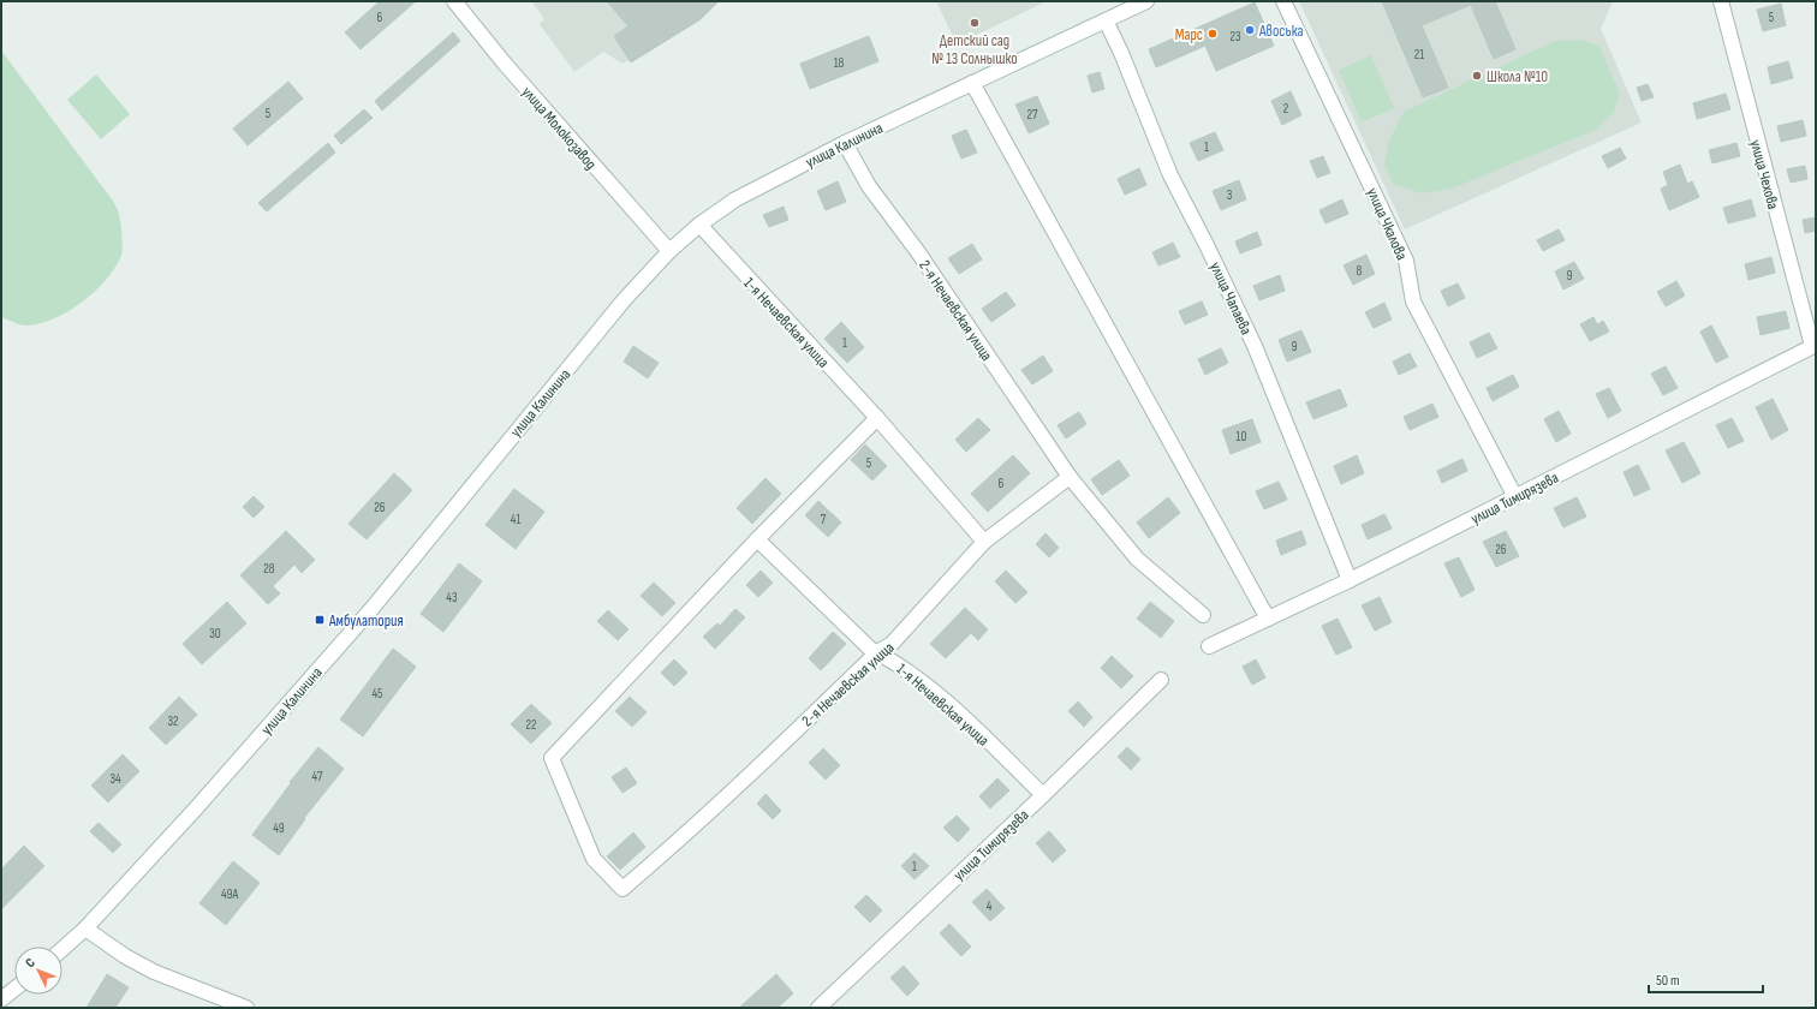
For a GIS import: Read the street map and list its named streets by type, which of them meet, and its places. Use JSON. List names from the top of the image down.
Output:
{
  "streets": {
    "street": [
      "улица Молокозавод",
      "улица Калинина",
      "улица Чехова",
      "улица Чкалова",
      "улица Чапаева",
      "2-я Нечаевская улица",
      "1-я Нечаевская улица",
      "улица Тимирязева"
    ]
  },
  "crossings": [
    ["улица Молокозавод", "улица Калинина"],
    ["улица Калинина", "улица Чапаева"],
    ["улица Калинина", "2-я Нечаевская улица"],
    ["улица Калинина", "1-я Нечаевская улица"],
    ["улица Чехова", "улица Тимирязева"],
    ["улица Чкалова", "улица Тимирязева"],
    ["улица Чапаева", "улица Тимирязева"],
    ["2-я Нечаевская улица", "1-я Нечаевская улица"],
    ["1-я Нечаевская улица", "улица Тимирязева"]
  ],
  "places": {
    "other": [
      "Детский сад № 13 Солнышко",
      "Авоська",
      "Марс",
      "Школа №10"
    ],
    "transit": ["Амбулатория"]
  },
  "house_numbers": [
    "6",
    "5",
    "23",
    "21",
    "18",
    "2",
    "5",
    "27",
    "1",
    "3",
    "8",
    "9",
    "1",
    "9",
    "10",
    "5",
    "6",
    "26",
    "41",
    "7",
    "26",
    "28",
    "43",
    "30",
    "45",
    "32",
    "22",
    "47",
    "34",
    "49",
    "1",
    "49А",
    "4"
  ],
  "scale_bar": "50 m",
  "north": "top left"
}
